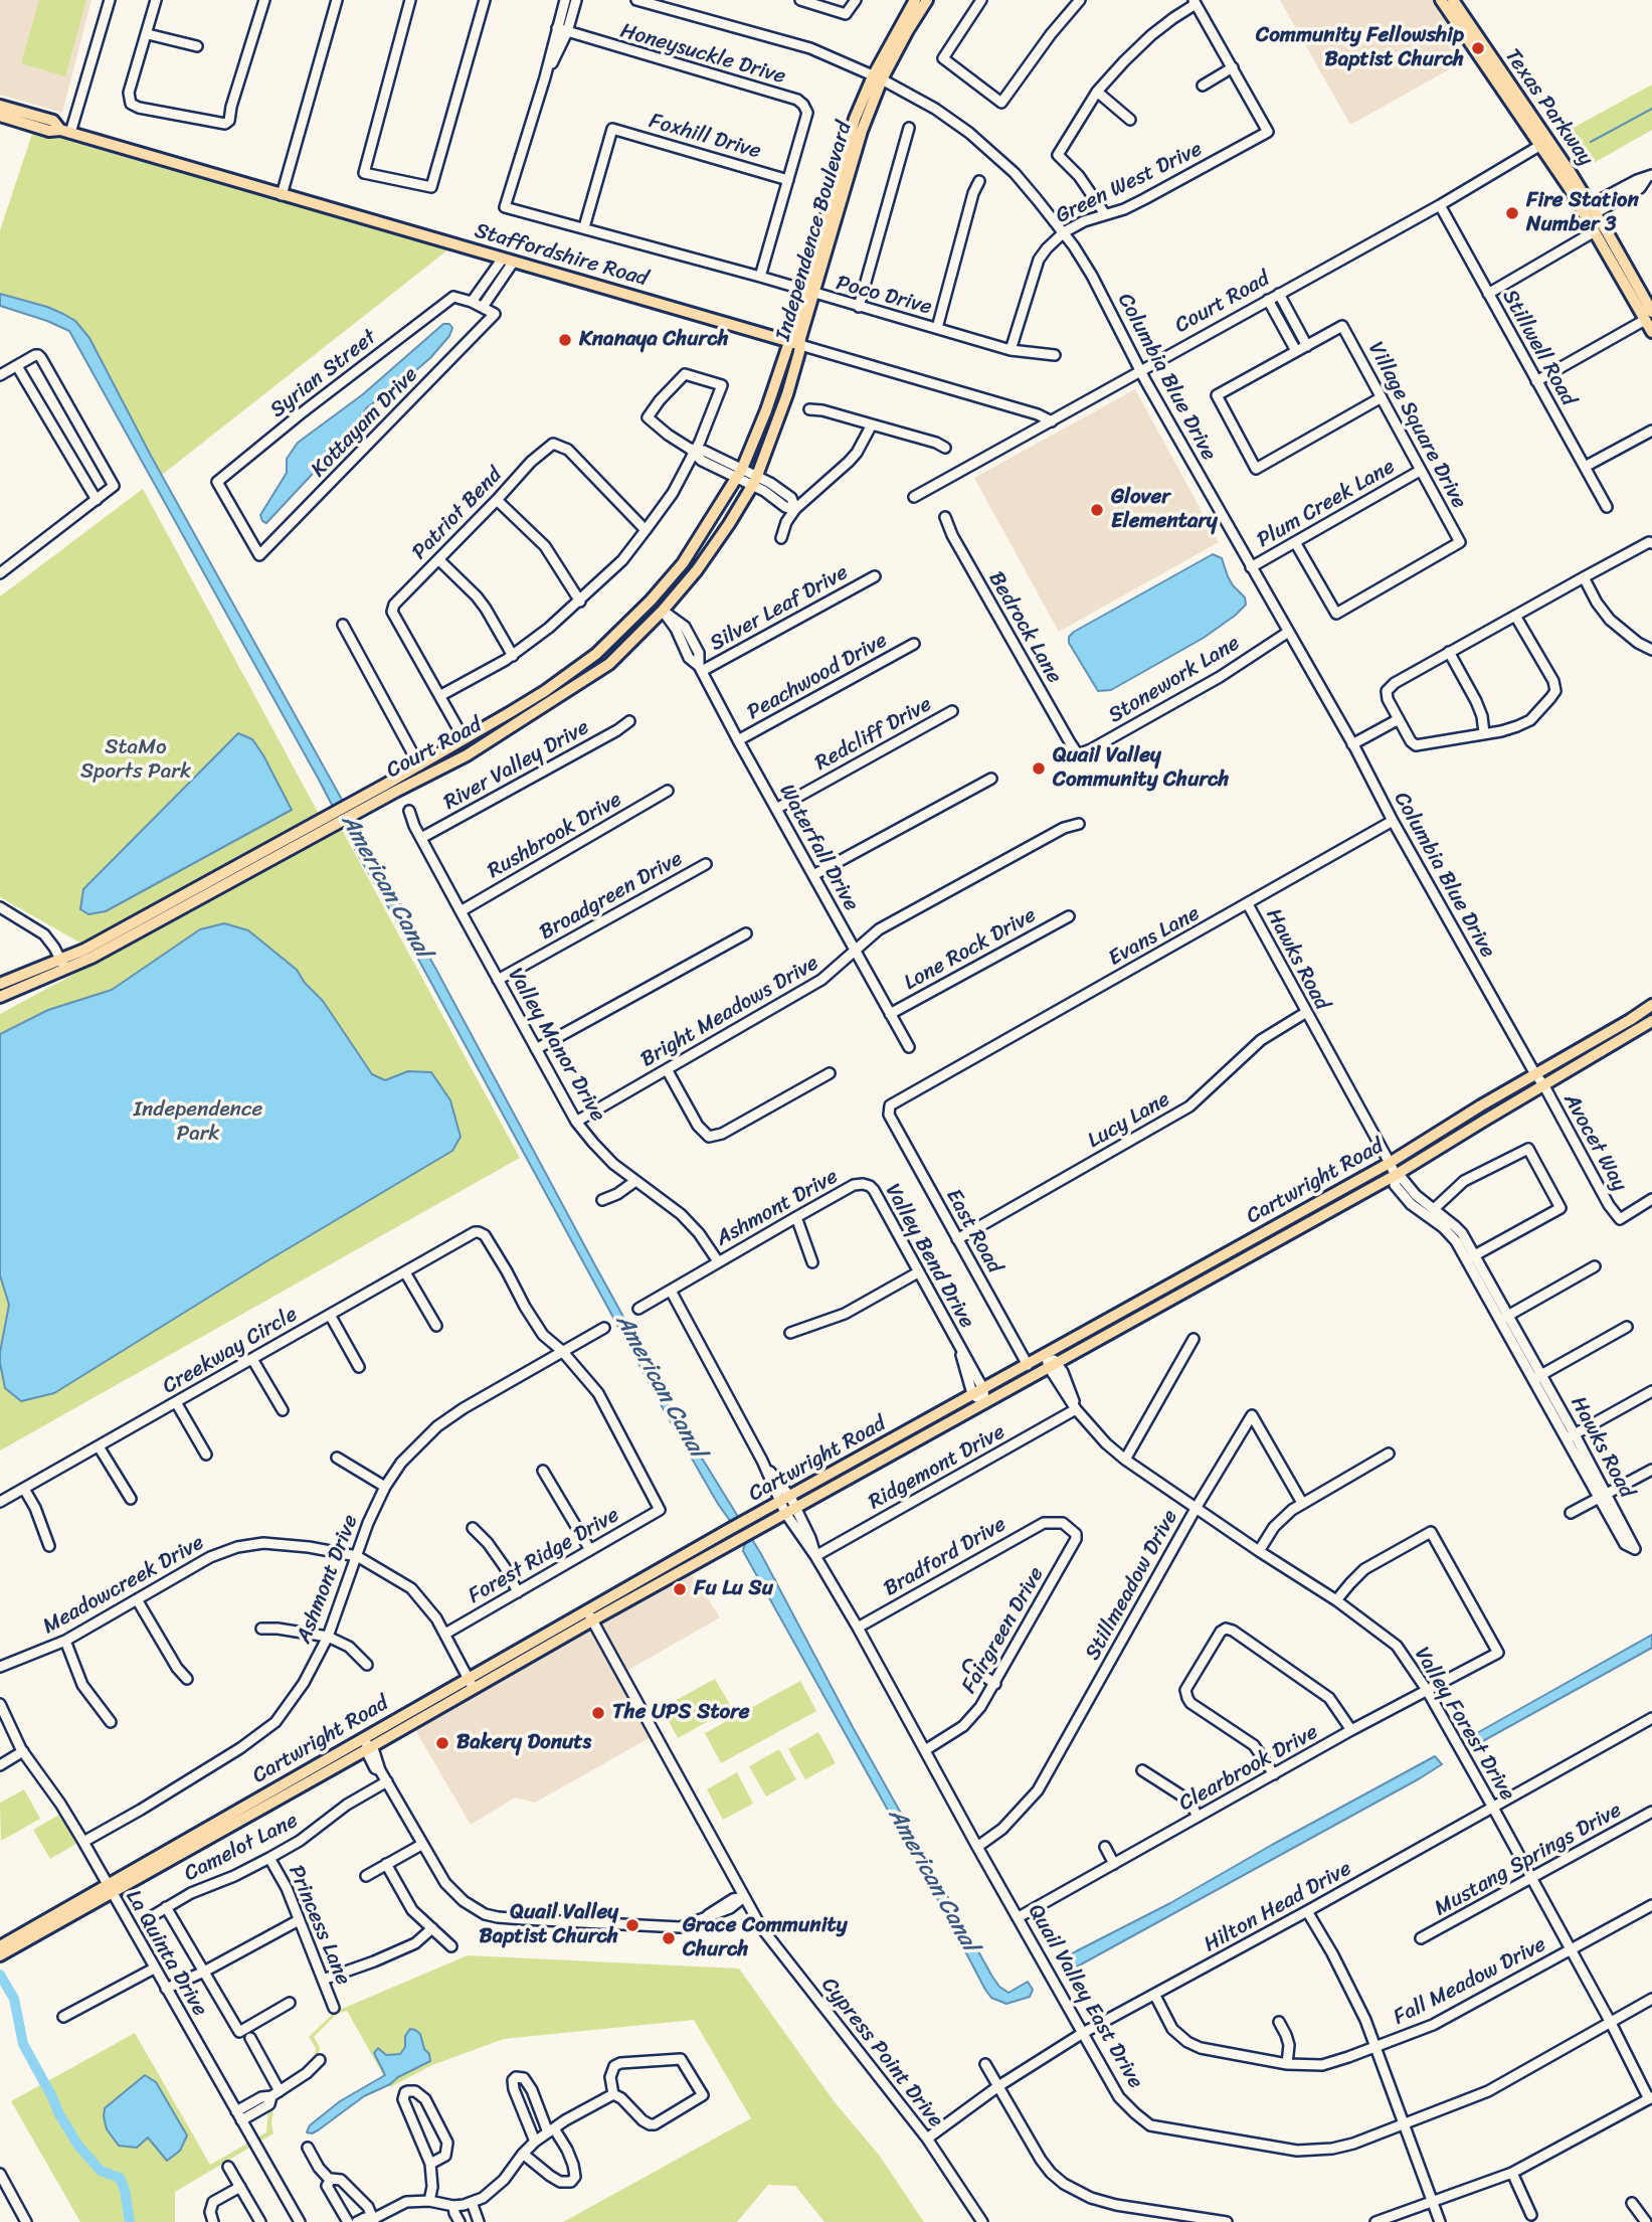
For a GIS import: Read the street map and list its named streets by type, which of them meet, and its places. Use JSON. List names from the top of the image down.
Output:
{
  "streets": {
    "main road": [
      "Texas Parkway",
      "Independence Boulevard",
      "Staffordshire Road",
      "Court Road",
      "Cartwright Road"
    ],
    "street": [
      "Honeysuckle Drive",
      "Foxhill Drive",
      "Green West Drive",
      "Poco Drive",
      "Stillwell Road",
      "Syrian Street",
      "Columbia Blue Drive",
      "Kottayam Drive",
      "Village Square Drive",
      "Plum Creek Lane",
      "Patriot Bend",
      "Silver Leaf Drive",
      "Bedrock Lane",
      "Peachwood Drive",
      "Stonework Lane",
      "Redcliff Drive",
      "River Valley Drive",
      "Rushbrook Drive",
      "Waterfall Drive",
      "Broadgreen Drive",
      "Evans Lane",
      "Lone Rock Drive",
      "Hawks Road",
      "Bright Meadows Drive",
      "Valley Manor Drive",
      "Lucy Lane",
      "Avocet Way",
      "Ashmont Drive",
      "East Road",
      "Valley Bend Drive",
      "Creekway Circle",
      "Ridgemont Drive",
      "Forest Ridge Drive",
      "Bradford Drive",
      "Meadowcreek Drive",
      "Stillmeadow Drive",
      "Fairgreen Drive",
      "Valley Forest Drive",
      "Clearbrook Drive",
      "Camelot Lane",
      "Mustang Springs Drive",
      "Hilton Head Drive",
      "Princess Lane",
      "La Quinta Drive",
      "Fall Meadow Drive",
      "Quail Valley East Drive",
      "Cypress Point Drive"
    ]
  },
  "crossings": [
    ["Honeysuckle Drive", "Foxhill Drive"],
    ["Texas Parkway", "Court Road"],
    ["Foxhill Drive", "Poco Drive"],
    ["Green West Drive", "Poco Drive"],
    ["Green West Drive", "Columbia Blue Drive"],
    ["Independence Boulevard", "Staffordshire Road"],
    ["Independence Boulevard", "Poco Drive"],
    ["Independence Boulevard", "Court Road"],
    ["Independence Boulevard", "Columbia Blue Drive"],
    ["Staffordshire Road", "Court Road"],
    ["Court Road", "Stillwell Road"],
    ["Court Road", "Columbia Blue Drive"],
    ["Court Road", "Waterfall Drive"],
    ["Syrian Street", "Kottayam Drive"],
    ["Columbia Blue Drive", "Plum Creek Lane"],
    ["Columbia Blue Drive", "Stonework Lane"],
    ["Columbia Blue Drive", "Evans Lane"],
    ["Columbia Blue Drive", "Avocet Way"],
    ["Columbia Blue Drive", "Cartwright Road"],
    ["Village Square Drive", "Plum Creek Lane"],
    ["Silver Leaf Drive", "Waterfall Drive"],
    ["Bedrock Lane", "Stonework Lane"],
    ["Peachwood Drive", "Waterfall Drive"],
    ["Redcliff Drive", "Waterfall Drive"],
    ["River Valley Drive", "Valley Manor Drive"],
    ["Rushbrook Drive", "Valley Manor Drive"],
    ["Waterfall Drive", "Lone Rock Drive"],
    ["Waterfall Drive", "Bright Meadows Drive"],
    ["Broadgreen Drive", "Valley Manor Drive"],
    ["Evans Lane", "Hawks Road"],
    ["Evans Lane", "East Road"],
    ["Hawks Road", "Lucy Lane"],
    ["Hawks Road", "Cartwright Road"],
    ["Bright Meadows Drive", "Valley Manor Drive"],
    ["Valley Manor Drive", "Ashmont Drive"],
    ["Lucy Lane", "East Road"],
    ["Avocet Way", "Cartwright Road"],
    ["Cartwright Road", "East Road"],
    ["Cartwright Road", "Valley Bend Drive"],
    ["Cartwright Road", "Meadowcreek Drive"],
    ["Cartwright Road", "Valley Forest Drive"],
    ["Cartwright Road", "La Quinta Drive"],
    ["Cartwright Road", "Quail Valley East Drive"],
    ["Cartwright Road", "Cypress Point Drive"],
    ["Ashmont Drive", "Valley Bend Drive"],
    ["Ashmont Drive", "Creekway Circle"],
    ["Ashmont Drive", "Forest Ridge Drive"],
    ["Ashmont Drive", "Meadowcreek Drive"],
    ["Ashmont Drive", "La Quinta Drive"],
    ["Ashmont Drive", "Quail Valley East Drive"],
    ["Creekway Circle", "Forest Ridge Drive"],
    ["Ridgemont Drive", "Valley Forest Drive"],
    ["Ridgemont Drive", "Quail Valley East Drive"],
    ["Forest Ridge Drive", "Meadowcreek Drive"],
    ["Bradford Drive", "Fairgreen Drive"],
    ["Bradford Drive", "Quail Valley East Drive"],
    ["Stillmeadow Drive", "Valley Forest Drive"],
    ["Stillmeadow Drive", "Quail Valley East Drive"],
    ["Fairgreen Drive", "Quail Valley East Drive"],
    ["Valley Forest Drive", "Clearbrook Drive"],
    ["Valley Forest Drive", "Mustang Springs Drive"],
    ["Valley Forest Drive", "Hilton Head Drive"],
    ["Valley Forest Drive", "Fall Meadow Drive"],
    ["Valley Forest Drive", "Quail Valley East Drive"],
    ["Clearbrook Drive", "Quail Valley East Drive"],
    ["Camelot Lane", "Princess Lane"],
    ["Hilton Head Drive", "Fall Meadow Drive"],
    ["Hilton Head Drive", "Quail Valley East Drive"],
    ["Hilton Head Drive", "Cypress Point Drive"]
  ],
  "water": ["American Canal"],
  "parks": ["StaMo Sports Park", "Independence Park"],
  "places": [
    "Community Fellowship Baptist Church",
    "Fire Station Number 3",
    "Knanaya Church",
    "Glover Elementary",
    "Quail Valley Community Church",
    "Fu Lu Su",
    "The UPS Store",
    "Bakery Donuts",
    "Quail Valley Baptist Church",
    "Grace Community Church"
  ]
}
